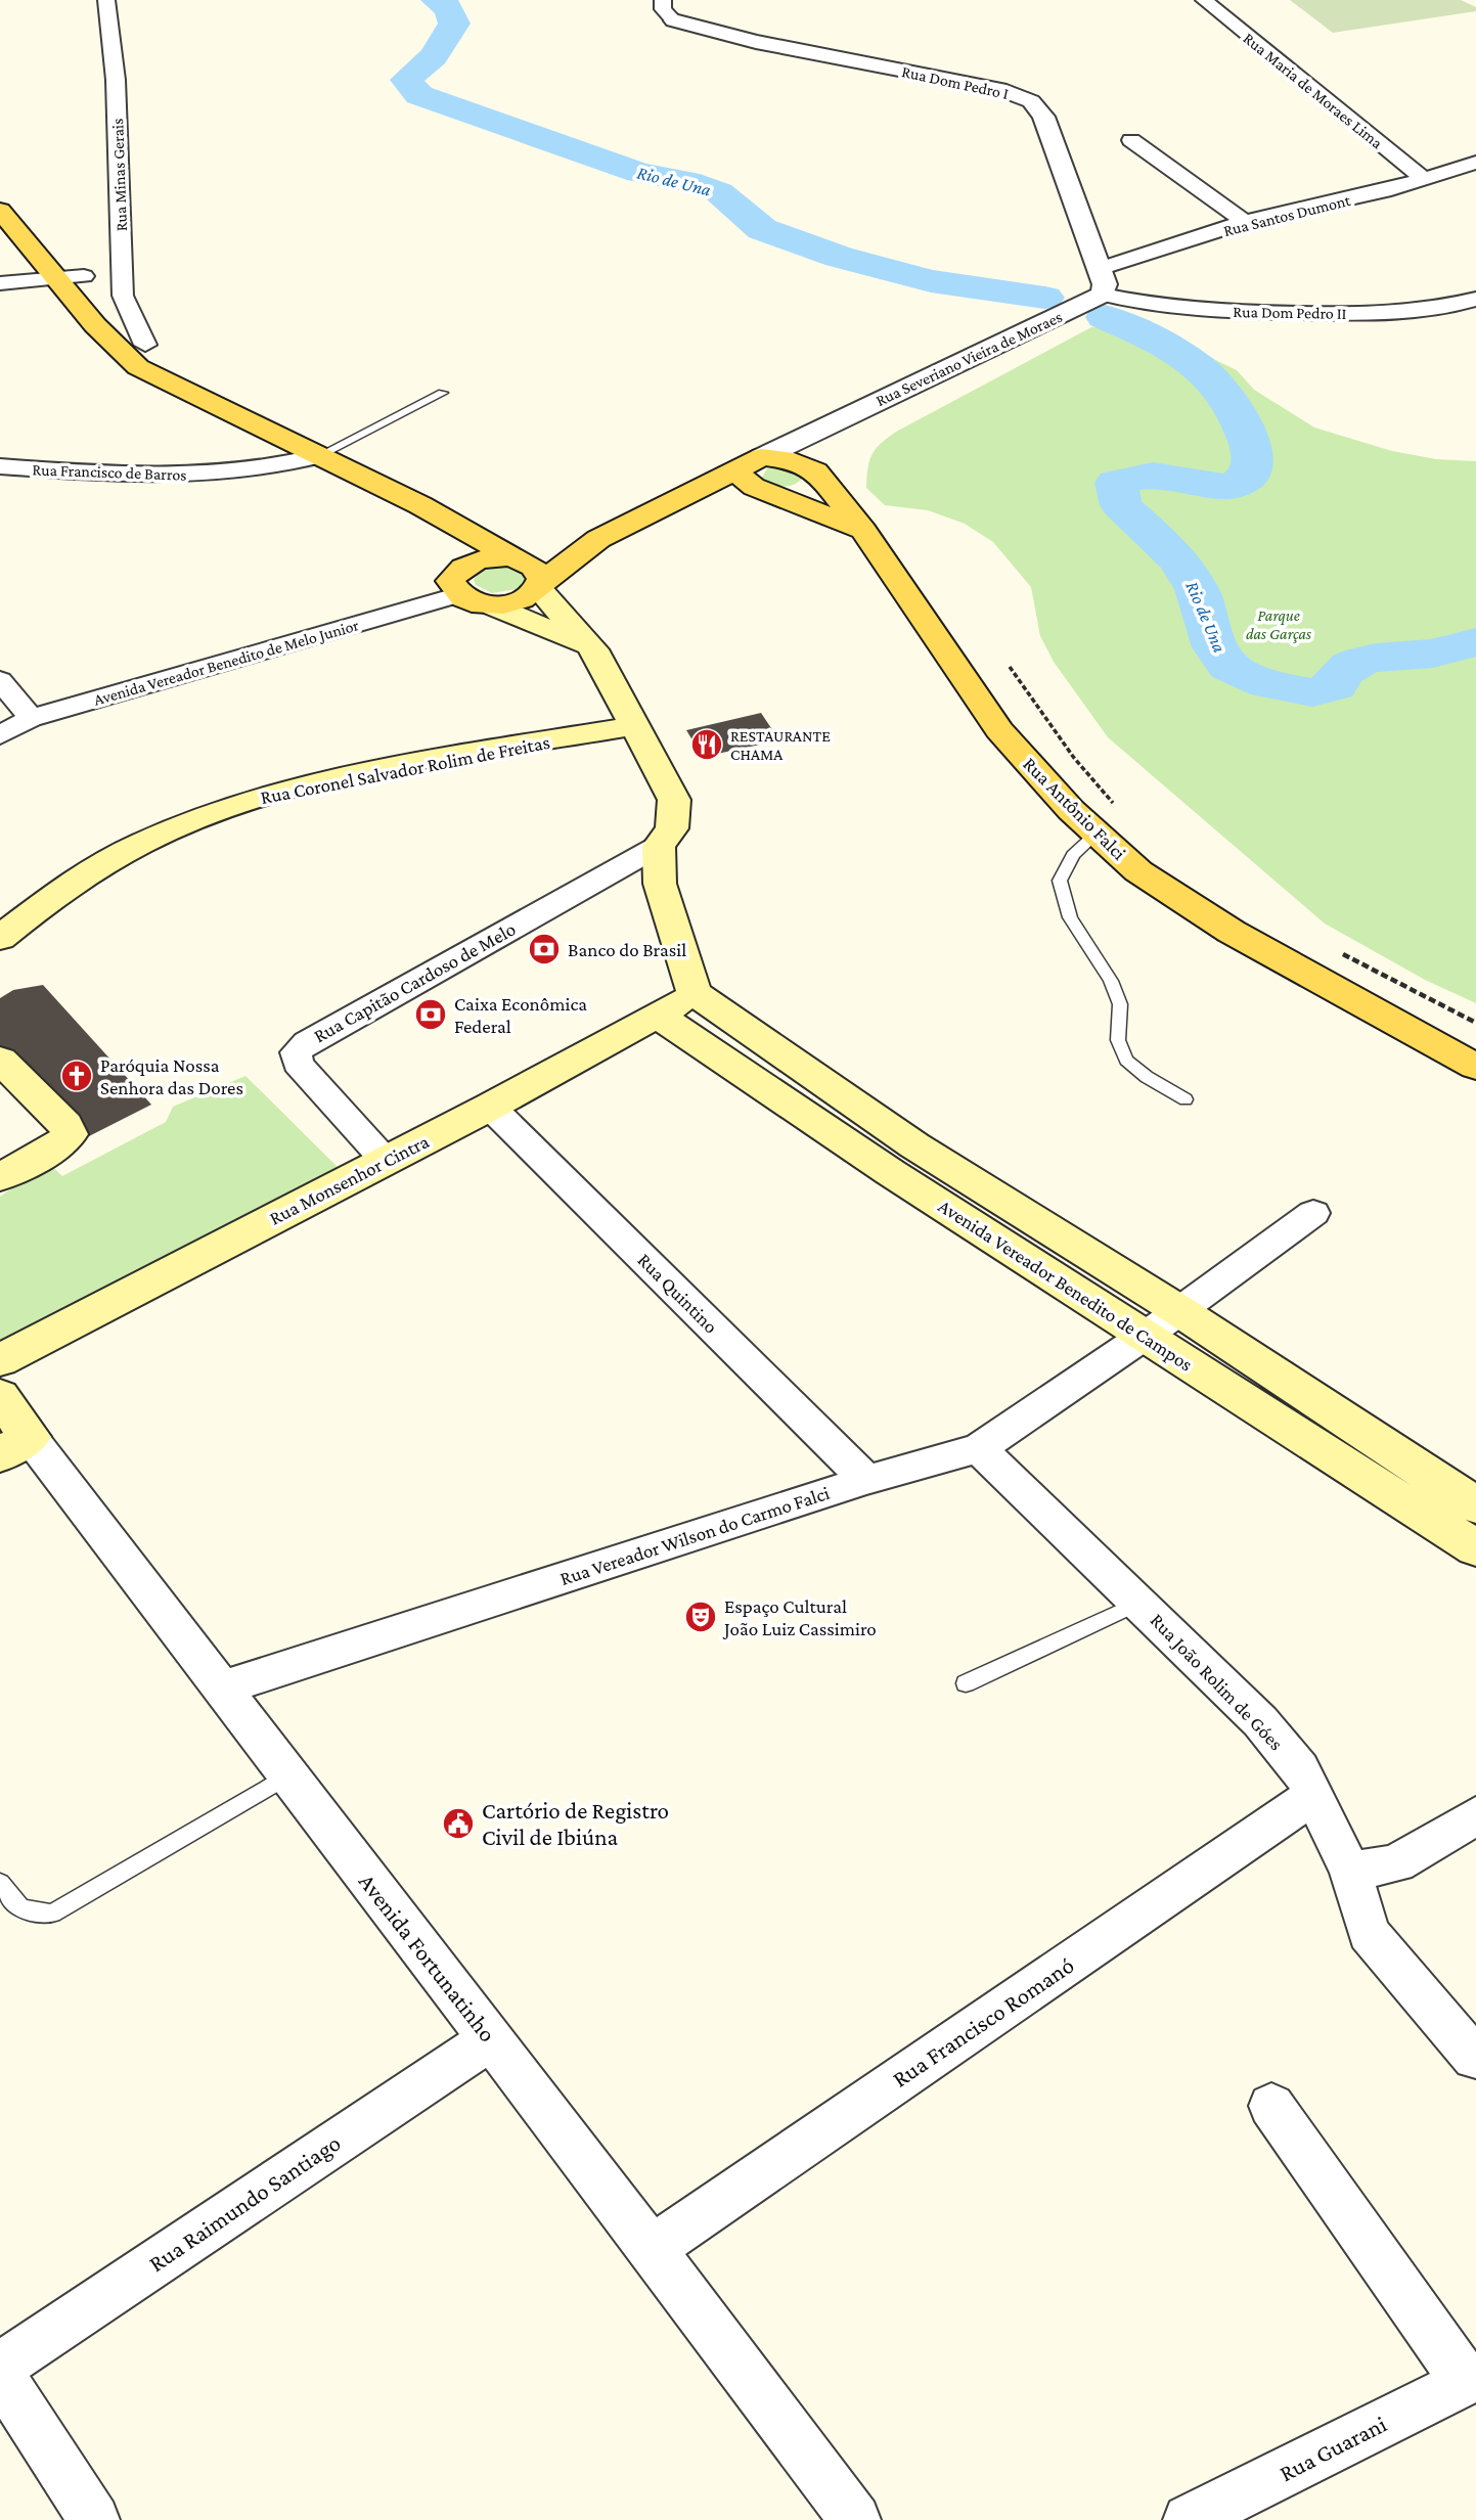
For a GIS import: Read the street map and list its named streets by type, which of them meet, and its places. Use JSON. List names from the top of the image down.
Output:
{
  "streets": {
    "main road": [
      "Rua Severiano Vieira de Moraes",
      "Rua Coronel Salvador Rolim de Freitas",
      "Rua Antônio Falci",
      "Rua Monsenhor Cintra",
      "Avenida Vereador Benedito de Campos",
      "Avenida Fortunatinho"
    ],
    "street": [
      "Rua Dom Pedro I",
      "Rua Maria de Moraes Lima",
      "Rua Minas Gerais",
      "Rua Santos Dumont",
      "Rua Dom Pedro II",
      "Rua Francisco de Barros",
      "Avenida Vereador Benedito de Melo Junior",
      "Rua Capitão Cardoso de Melo",
      "Rua Quintino",
      "Rua Vereador Wilson do Carmo Falci",
      "Rua João Rolim de Góes",
      "Rua Francisco Romanó",
      "Rua Raimundo Santiago",
      "Rua Guarani"
    ]
  },
  "crossings": [
    ["Rua Dom Pedro I", "Rua Santos Dumont"],
    ["Rua Dom Pedro I", "Rua Dom Pedro II"],
    ["Rua Dom Pedro I", "Rua Severiano Vieira de Moraes"],
    ["Rua Maria de Moraes Lima", "Rua Santos Dumont"],
    ["Rua Dom Pedro II", "Rua Severiano Vieira de Moraes"],
    ["Rua Severiano Vieira de Moraes", "Rua Antônio Falci"],
    ["Rua Capitão Cardoso de Melo", "Rua Monsenhor Cintra"],
    ["Rua Monsenhor Cintra", "Avenida Vereador Benedito de Campos"],
    ["Rua Monsenhor Cintra", "Rua Quintino"],
    ["Avenida Vereador Benedito de Campos", "Rua Vereador Wilson do Carmo Falci"],
    ["Rua Quintino", "Rua Vereador Wilson do Carmo Falci"],
    ["Rua Vereador Wilson do Carmo Falci", "Rua João Rolim de Góes"],
    ["Rua Vereador Wilson do Carmo Falci", "Avenida Fortunatinho"],
    ["Rua João Rolim de Góes", "Rua Francisco Romanó"],
    ["Avenida Fortunatinho", "Rua Francisco Romanó"],
    ["Avenida Fortunatinho", "Rua Raimundo Santiago"]
  ],
  "water": ["Rio de Una"],
  "parks": ["Parque das Garças"],
  "places": {
    "restaurant": ["RESTAURANTE CHAMA"],
    "bank": ["Banco do Brasil", "Caixa Econômica Federal"],
    "church": ["Paróquia Nossa Senhora das Dores"],
    "theatre": ["Espaço Cultural João Luiz Cassimiro"],
    "public building": ["Cartório de Registro Civil de Ibiúna"]
  }
}
